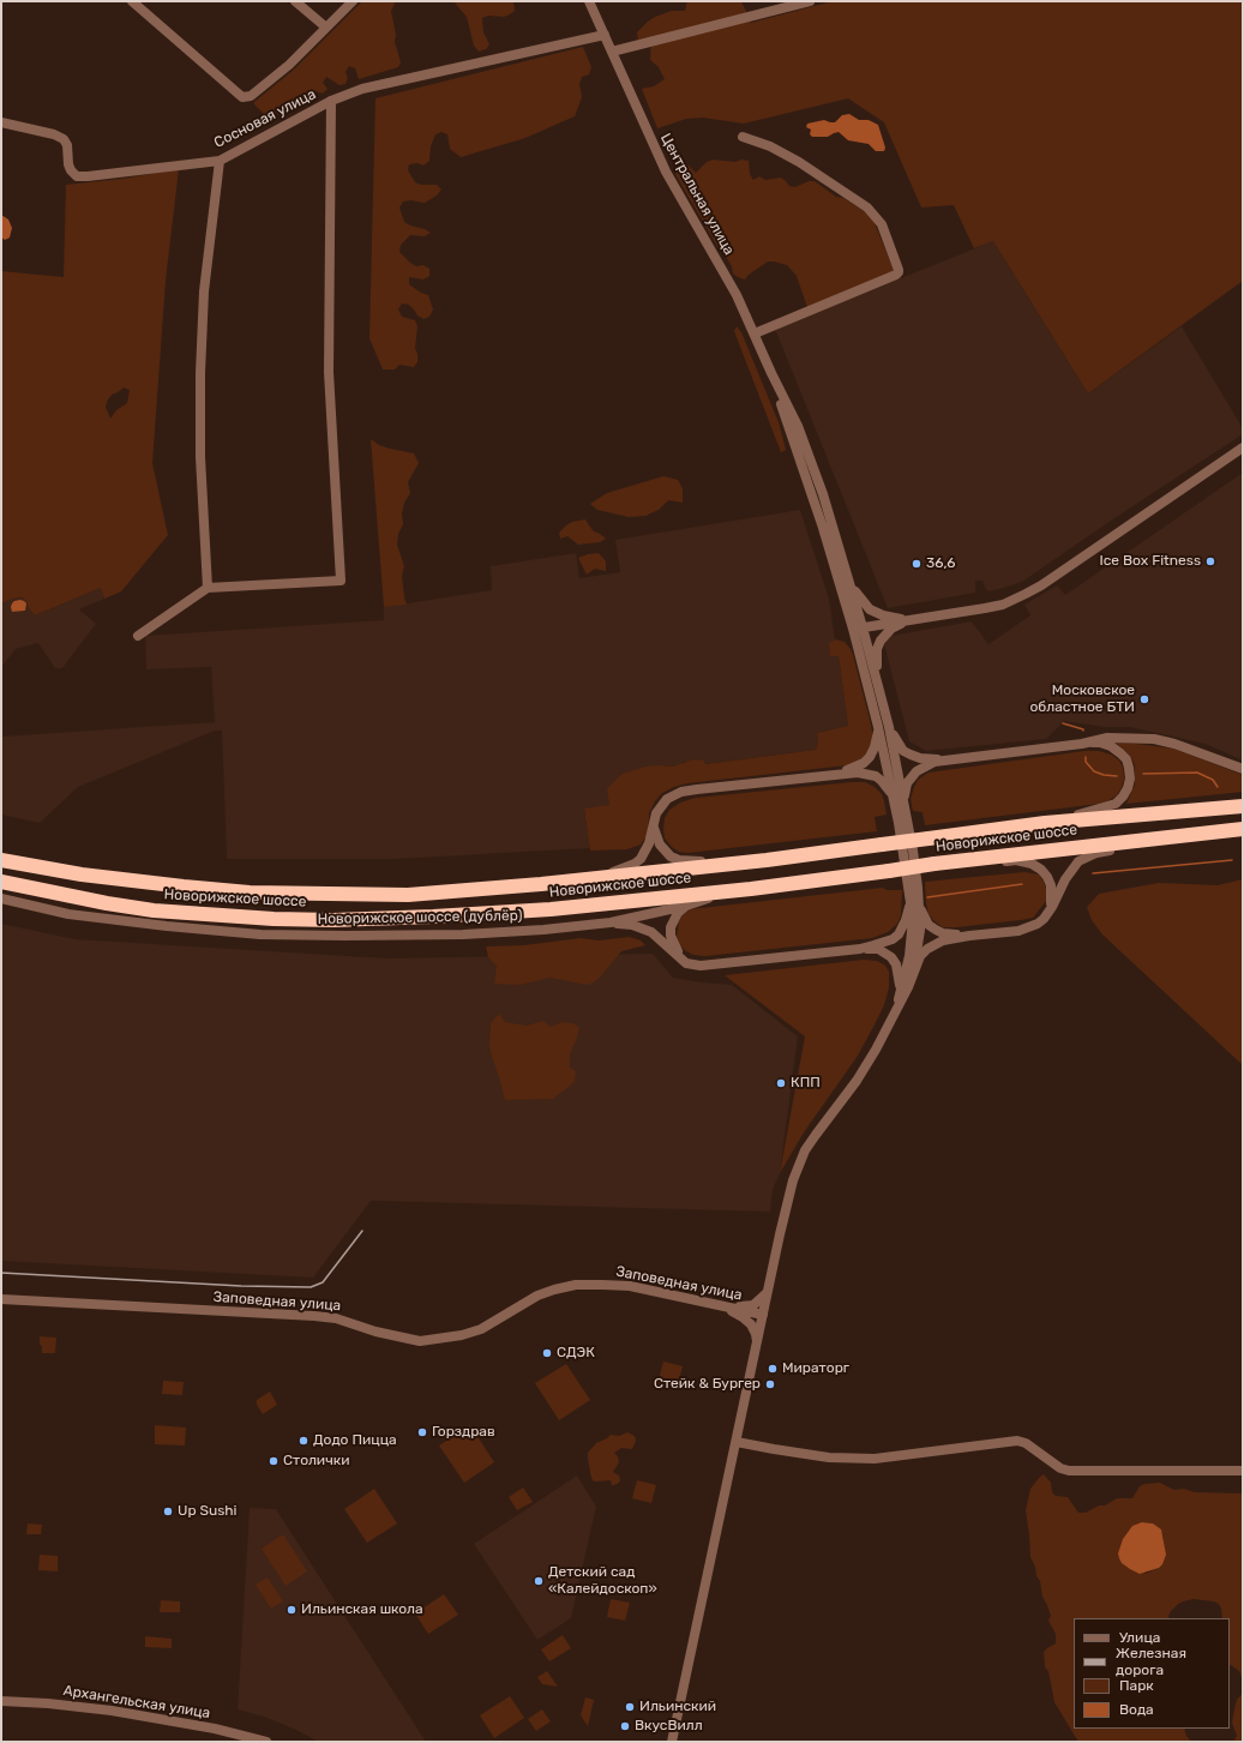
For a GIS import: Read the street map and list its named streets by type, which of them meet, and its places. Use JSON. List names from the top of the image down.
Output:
{
  "streets": {
    "highway": ["Новорижское шоссе"],
    "street": [
      "Сосновая улица",
      "Центральная улица",
      "Новорижское шоссе (дублёр)",
      "Заповедная улица",
      "Архангельская улица"
    ]
  },
  "crossings": [
    ["Сосновая улица", "Центральная улица"],
    ["Новорижское шоссе", "Новорижское шоссе (дублёр)"]
  ],
  "places": [
    "Ice Box Fitness",
    "36,6",
    "Московское областное БТИ",
    "КПП",
    "СДЭК",
    "Мираторг",
    "Стейк & Бургер",
    "Горздрав",
    "Додо Пицца",
    "Столички",
    "Up Sushi",
    "Детский сад «Калейдоскоп»",
    "Ильинская школа",
    "Ильинский",
    "ВкусВилл"
  ],
  "legend": [
    "Улица",
    "Железная дорога",
    "Парк",
    "Вода"
  ]
}
